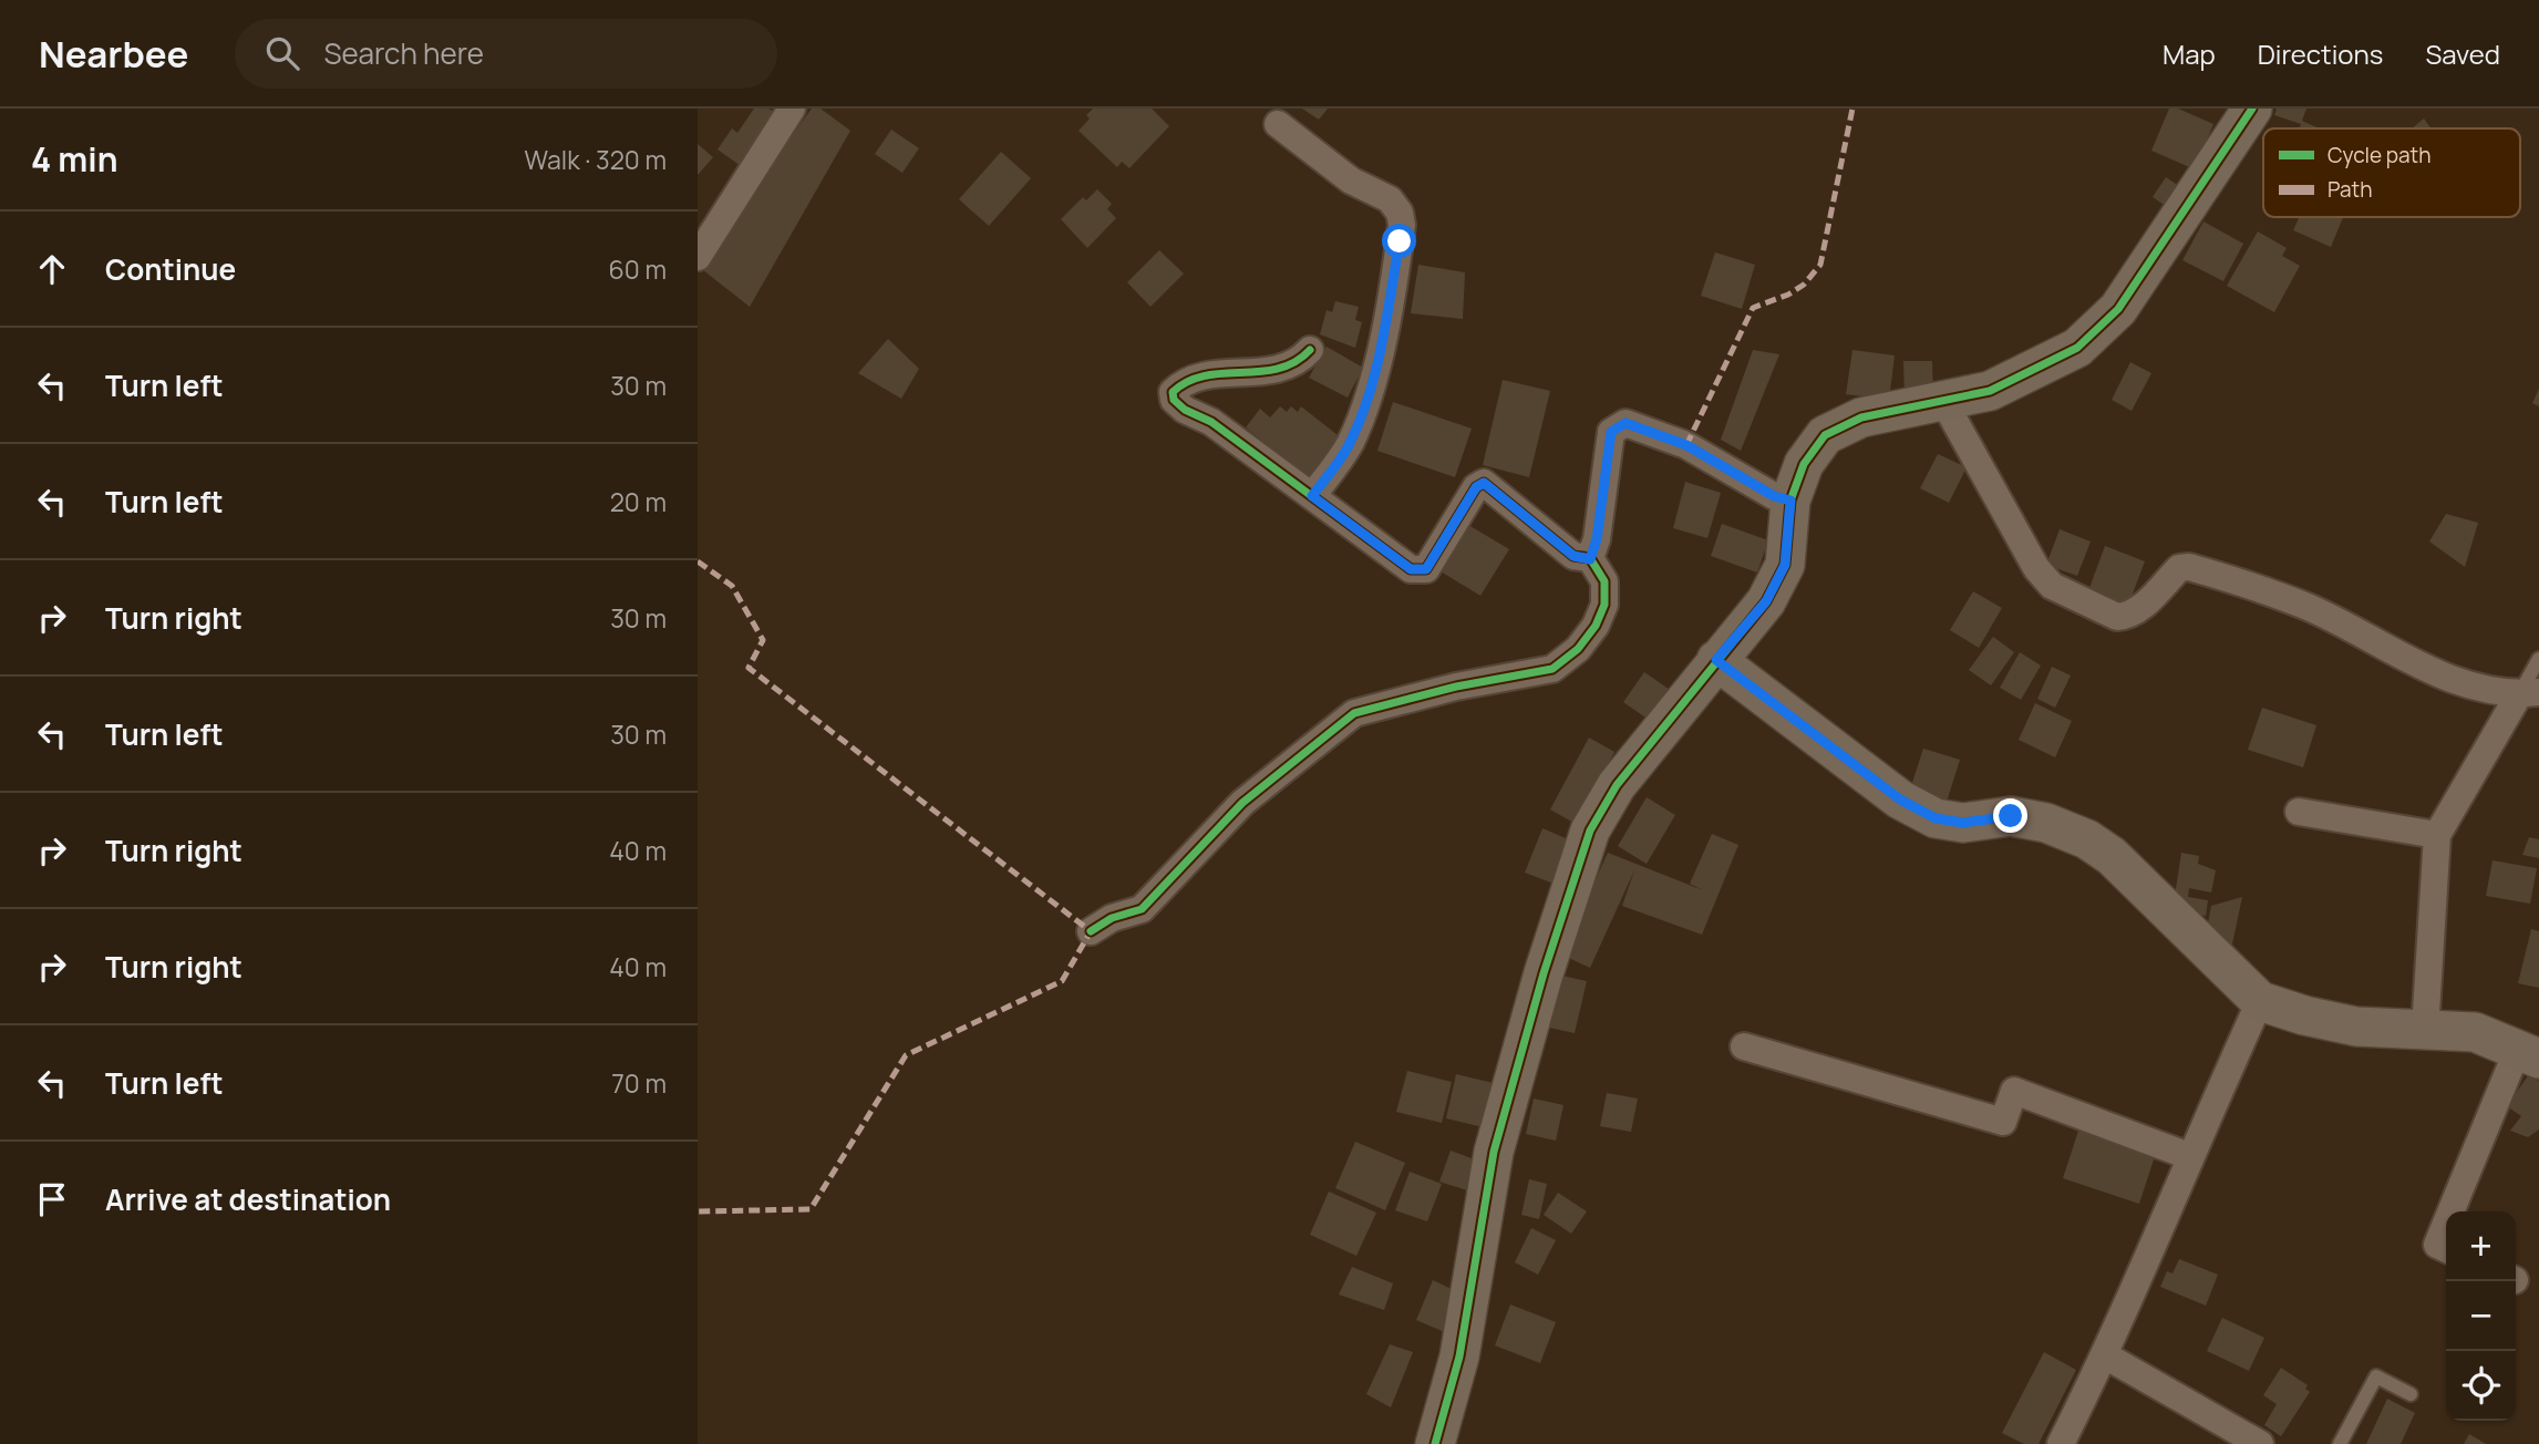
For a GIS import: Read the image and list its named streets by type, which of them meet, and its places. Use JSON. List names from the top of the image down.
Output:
{
  "legend": ["Cycle path", "Path"],
  "page": {
    "header": "Nearbee",
    "search": "Search here",
    "nav": ["Map", "Directions", "Saved"],
    "heading": ["4 min", "Walk · 320 m"],
    "list": [
      ["Continue", "60 m"],
      ["Turn left", "30 m"],
      ["Turn left", "20 m"],
      ["Turn right", "30 m"],
      ["Turn left", "30 m"],
      ["Turn right", "40 m"],
      ["Turn right", "40 m"],
      ["Turn left", "70 m"],
      "Arrive at destination"
    ],
    "map_buttons": ["+", "−"]
  }
}
